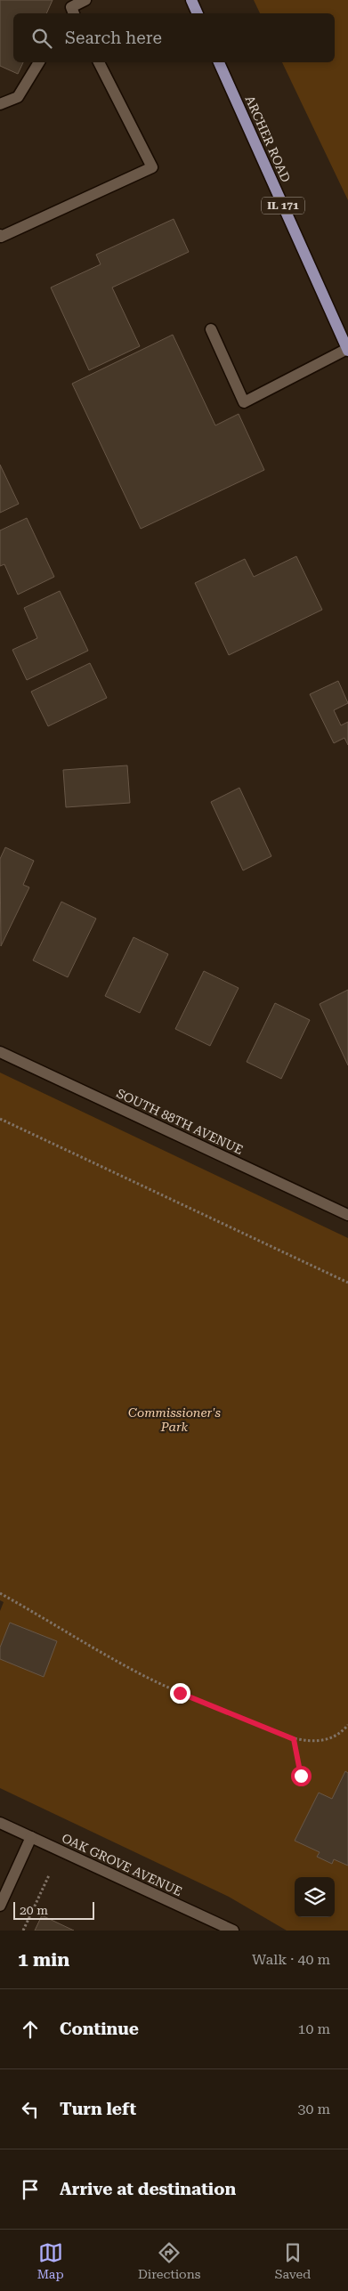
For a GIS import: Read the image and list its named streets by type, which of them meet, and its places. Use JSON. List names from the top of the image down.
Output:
{
  "streets": {
    "main road": ["ARCHER ROAD", "IL 171"],
    "street": ["SOUTH 88TH AVENUE", "OAK GROVE AVENUE"]
  },
  "parks": ["Commissioner's Park"],
  "scale_bar": "20 m",
  "page": {
    "search": "Search here",
    "scale": "20 m",
    "heading": ["1 min", "Walk · 40 m"],
    "list": [
      ["Continue", "10 m"],
      ["Turn left", "30 m"],
      "Arrive at destination"
    ],
    "nav": ["Map", "Directions", "Saved"]
  }
}
